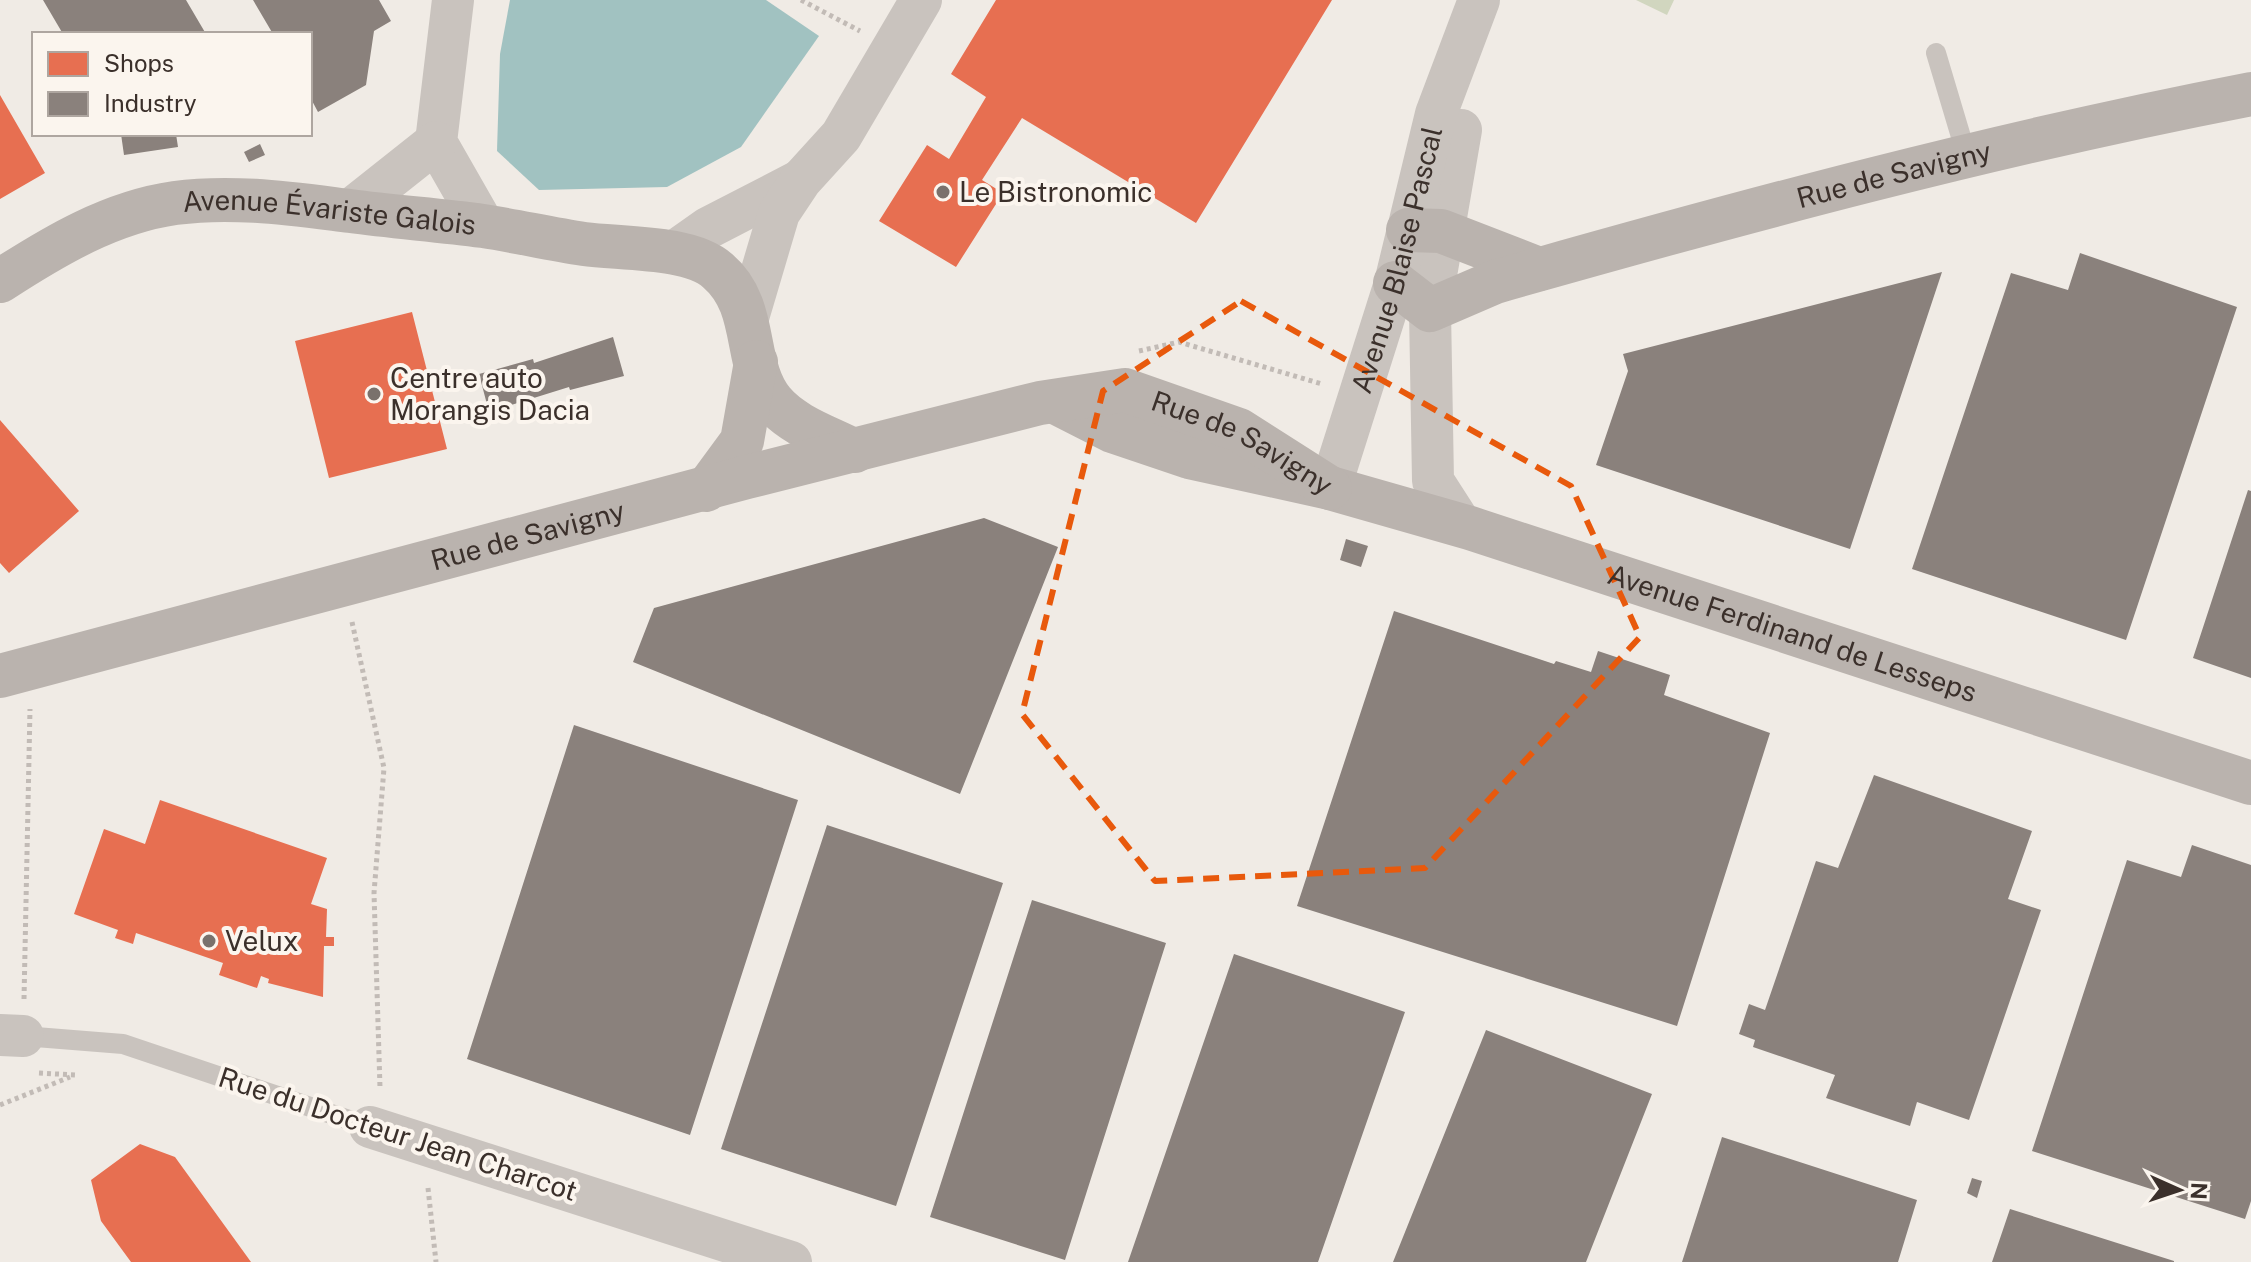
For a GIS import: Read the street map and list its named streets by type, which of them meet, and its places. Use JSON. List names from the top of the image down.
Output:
{
  "streets": {
    "main road": ["Rue de Savigny", "Avenue Évariste Galois", "Avenue Ferdinand de Lesseps"],
    "street": ["Avenue Blaise Pascal", "Rue du Docteur Jean Charcot"]
  },
  "crossings": [
    ["Rue de Savigny", "Avenue Évariste Galois"],
    ["Rue de Savigny", "Avenue Blaise Pascal"],
    ["Rue de Savigny", "Avenue Ferdinand de Lesseps"],
    ["Avenue Blaise Pascal", "Avenue Ferdinand de Lesseps"]
  ],
  "places": ["Le Bistronomic", "Centre auto Morangis Dacia", "Velux"],
  "legend": ["Shops", "Industry"],
  "north": "right"
}
